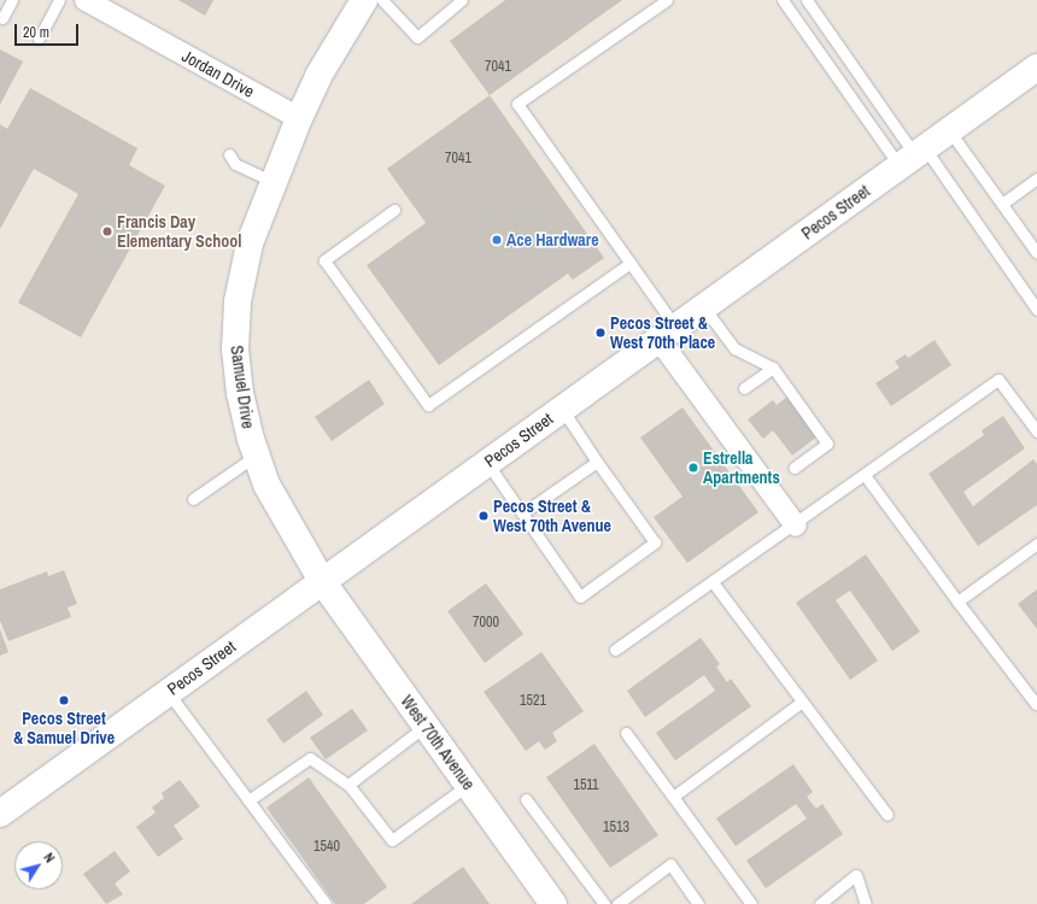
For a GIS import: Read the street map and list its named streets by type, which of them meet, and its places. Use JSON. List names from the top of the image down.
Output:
{
  "streets": {
    "main road": ["Pecos Street", "Samuel Drive", "West 70th Avenue"],
    "street": ["Jordan Drive"]
  },
  "crossings": [
    ["Jordan Drive", "Samuel Drive"],
    ["Pecos Street", "Samuel Drive"],
    ["Pecos Street", "West 70th Avenue"],
    ["Samuel Drive", "West 70th Avenue"]
  ],
  "places": [
    "Francis Day Elementary School",
    "Ace Hardware",
    "Pecos Street & West 70th Place",
    "Estrella Apartments",
    "Pecos Street & West 70th Avenue",
    "Pecos Street & Samuel Drive"
  ],
  "house_numbers": [
    "7041",
    "7041",
    "7000",
    "1521",
    "1511",
    "1513",
    "1540"
  ],
  "scale_bar": "20 m",
  "north": "top right"
}
